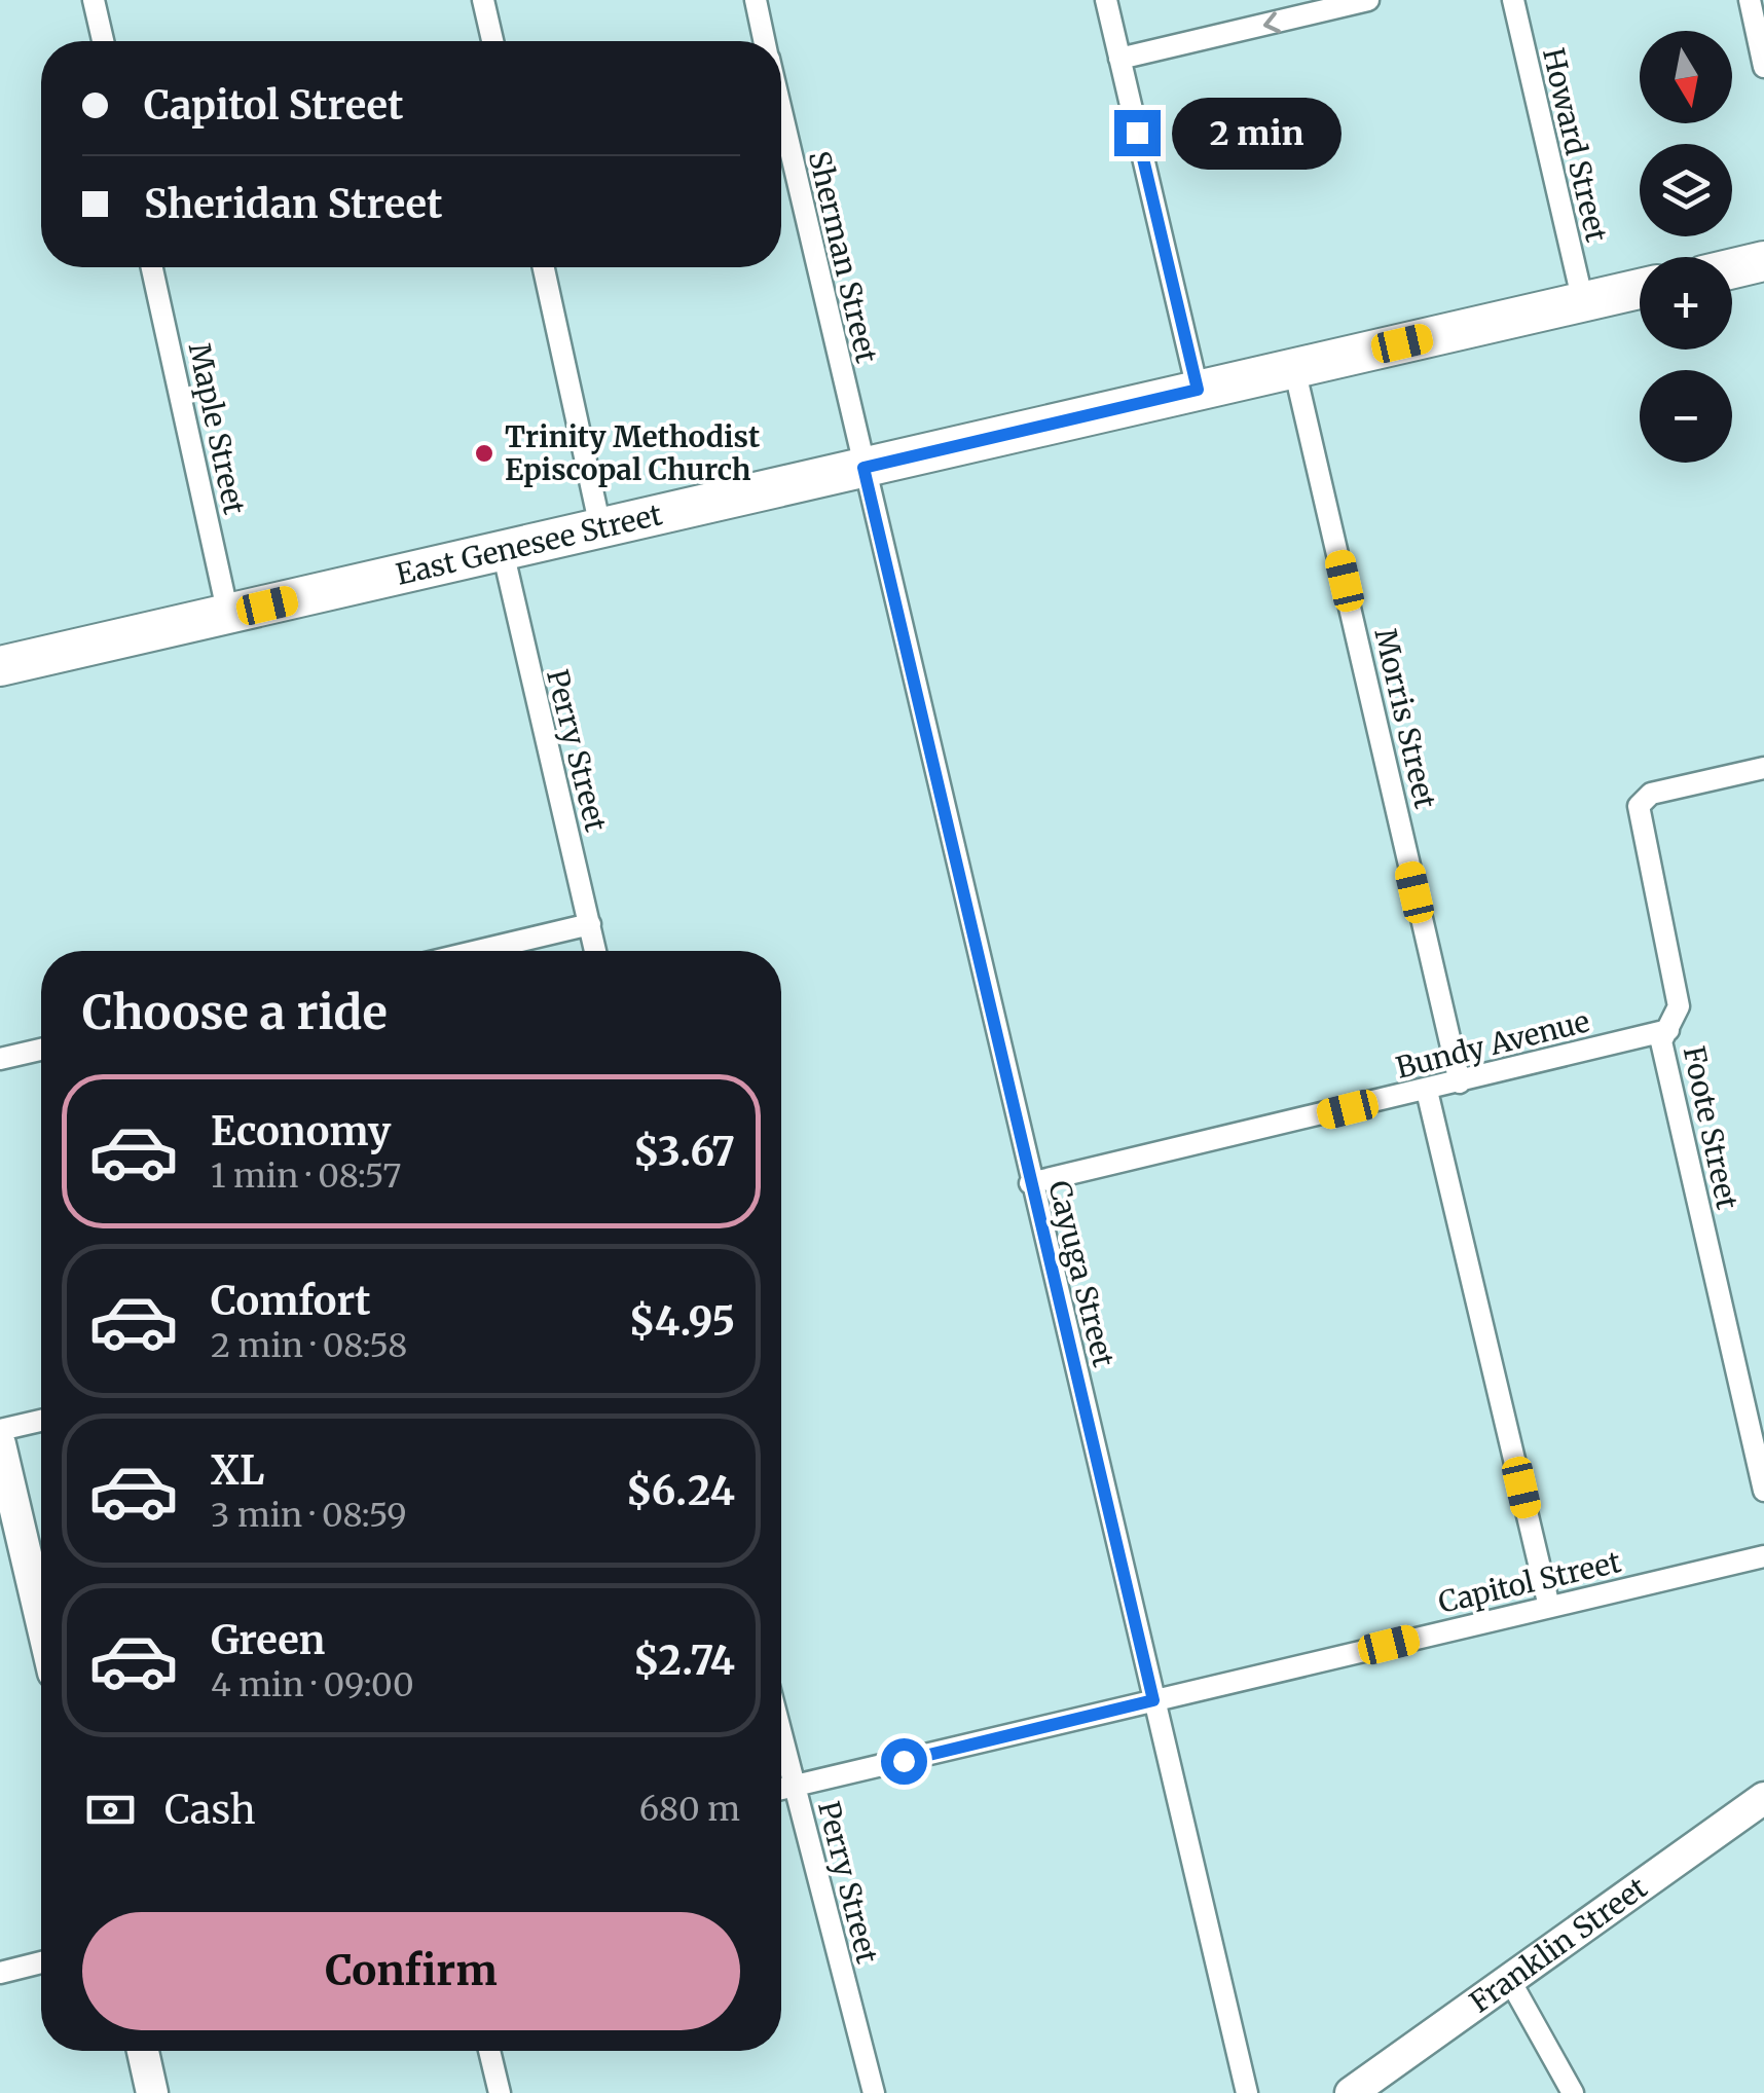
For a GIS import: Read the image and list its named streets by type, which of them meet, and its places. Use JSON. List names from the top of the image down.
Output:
{
  "streets": {
    "highway": ["East Genesee Street"],
    "street": [
      "Howard Street",
      "Sherman Street",
      "Maple Street",
      "Morris Street",
      "Perry Street",
      "Bundy Avenue",
      "Foote Street",
      "Cayuga Street",
      "Capitol Street",
      "Franklin Street"
    ]
  },
  "crossings": [
    ["Howard Street", "East Genesee Street"],
    ["Sherman Street", "East Genesee Street"],
    ["Sherman Street", "Cayuga Street"],
    ["Maple Street", "East Genesee Street"],
    ["East Genesee Street", "Morris Street"],
    ["East Genesee Street", "Perry Street"],
    ["East Genesee Street", "Cayuga Street"],
    ["Morris Street", "Bundy Avenue"],
    ["Perry Street", "Capitol Street"],
    ["Bundy Avenue", "Foote Street"],
    ["Bundy Avenue", "Cayuga Street"],
    ["Cayuga Street", "Capitol Street"]
  ],
  "places": ["Trinity Methodist Episcopal Church"],
  "north": "bottom",
  "page": {
    "map_buttons": ["+", "−"],
    "banner": ["Capitol Street", "Sheridan Street"],
    "bubble": "2 min",
    "heading": "Choose a ride",
    "list": [
      {
        "name": "Economy",
        "note": "1 min · 08:57",
        "value": "$3.67"
      },
      {
        "name": "Comfort",
        "note": "2 min · 08:58",
        "value": "$4.95"
      },
      {
        "name": "XL",
        "note": "3 min · 08:59",
        "value": "$6.24"
      },
      {
        "name": "Green",
        "note": "4 min · 09:00",
        "value": "$2.74"
      }
    ],
    "pay": ["Cash", "680 m"],
    "buttons": "Confirm"
  }
}
